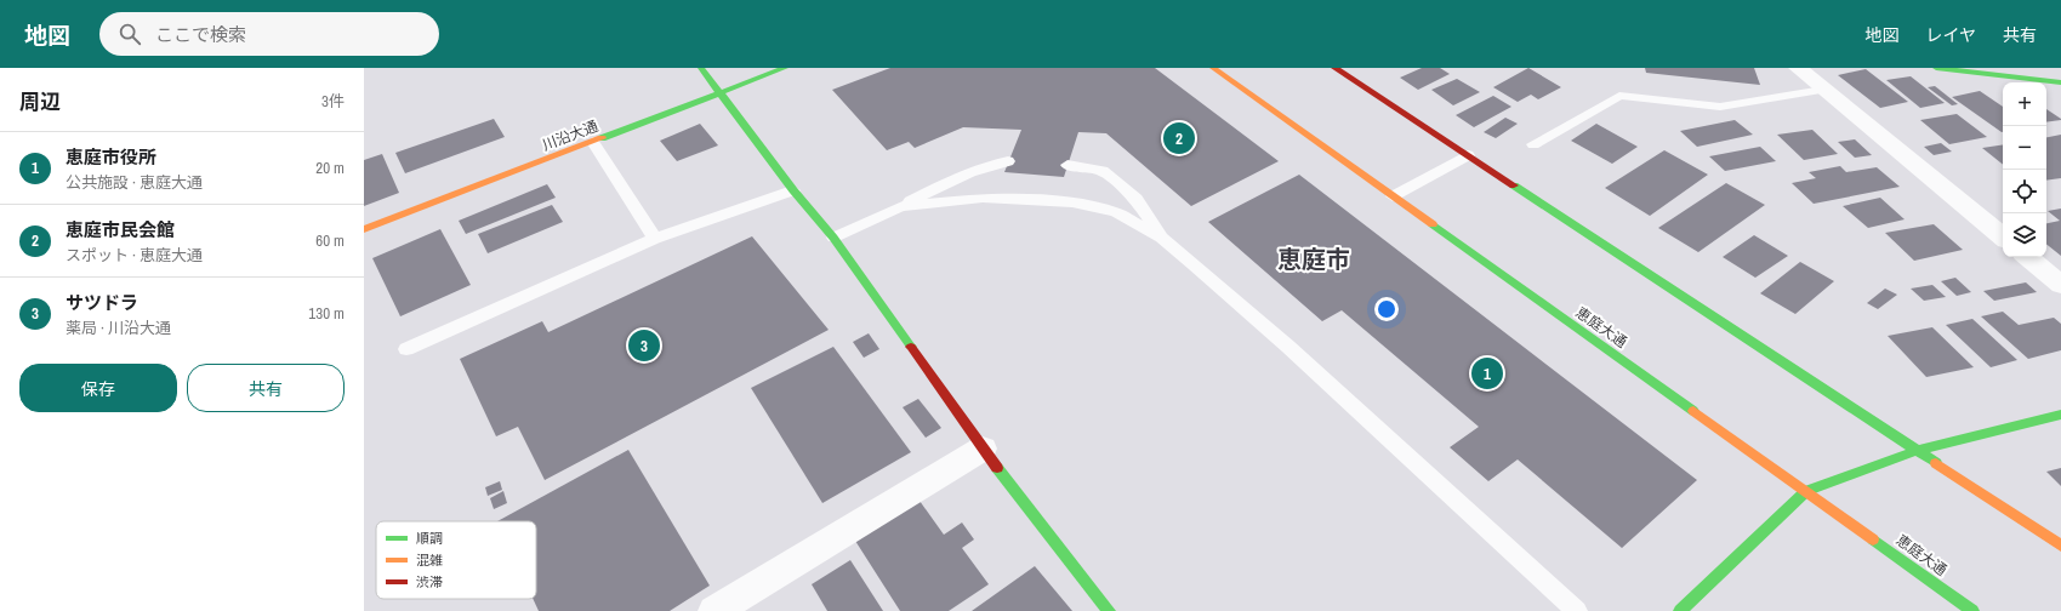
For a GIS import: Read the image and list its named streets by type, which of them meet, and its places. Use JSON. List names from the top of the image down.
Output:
{
  "streets": {
    "street": ["川沿大通", "恵庭大通"]
  },
  "districts": ["恵庭市"],
  "legend": ["順調", "混雑", "渋滞"],
  "page": {
    "header": "地図",
    "search": "ここで検索",
    "nav": ["地図", "レイヤ", "共有"],
    "heading": ["周辺", "3件"],
    "map_buttons": ["+", "−"],
    "pins": ["2", "3", "1"],
    "list": [
      {
        "mark": "1",
        "name": "恵庭市役所",
        "note": "公共施設 · 恵庭大通",
        "value": "20 m"
      },
      {
        "mark": "2",
        "name": "恵庭市民会館",
        "note": "スポット · 恵庭大通",
        "value": "60 m"
      },
      {
        "mark": "3",
        "name": "サツドラ",
        "note": "薬局 · 川沿大通",
        "value": "130 m"
      }
    ],
    "buttons": ["保存", "共有"]
  }
}
